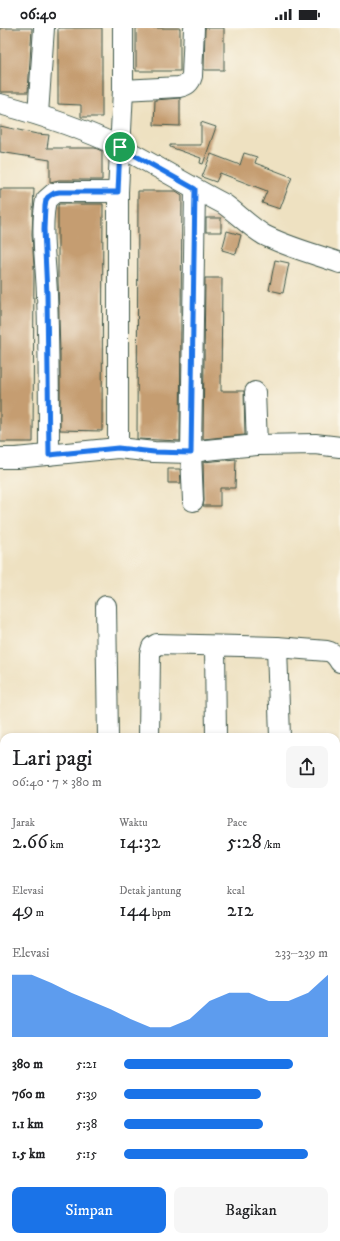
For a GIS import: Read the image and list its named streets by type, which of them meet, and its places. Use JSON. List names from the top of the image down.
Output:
{
  "page": {
    "status": "06:40",
    "heading": ["Lari pagi", "06:40 · 7 × 380 m"],
    "stats": [
      ["Jarak", "2.66 km"],
      ["Waktu", "14:32"],
      ["Pace", "5:28 /km"],
      ["Elevasi", "49 m"],
      ["Detak jantung", "144 bpm"],
      ["kcal", "212"]
    ],
    "chart": ["Elevasi", "233–239 m"],
    "list": [
      {
        "name": "380 m",
        "note": "5:21"
      },
      {
        "name": "760 m",
        "note": "5:39"
      },
      {
        "name": "1.1 km",
        "note": "5:38"
      },
      {
        "name": "1.5 km",
        "note": "5:15"
      }
    ],
    "buttons": ["Simpan", "Bagikan"]
  }
}
